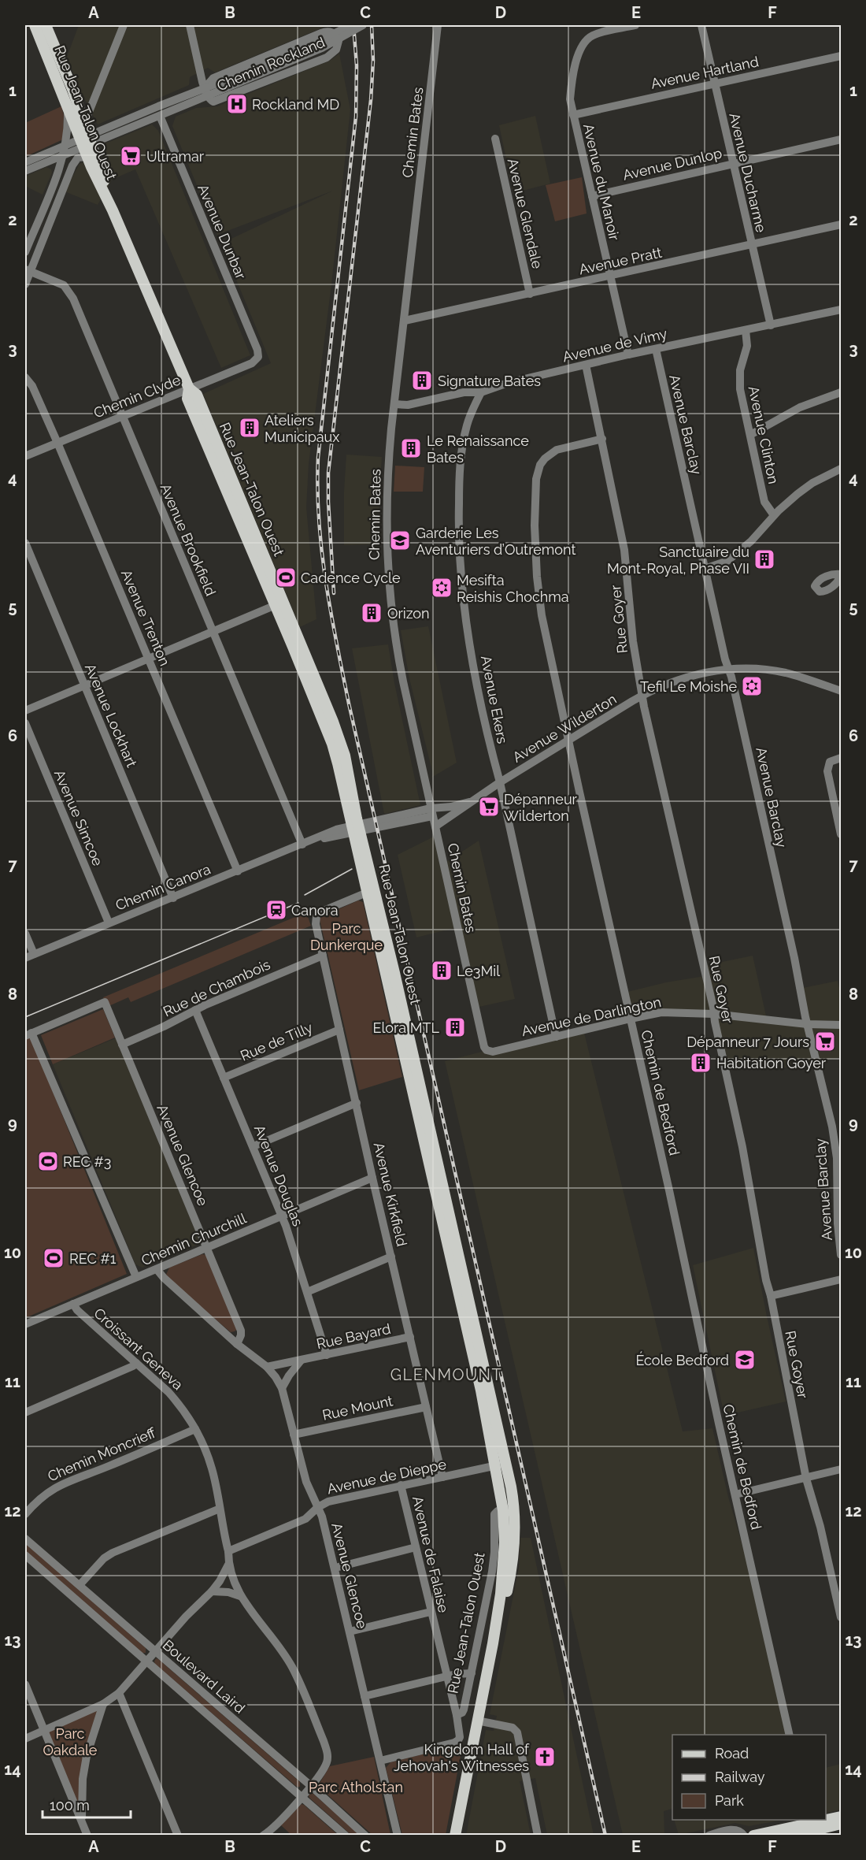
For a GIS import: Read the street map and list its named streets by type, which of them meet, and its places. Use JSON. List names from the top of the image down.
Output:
{
  "streets": {
    "main road": ["Rue Jean-Talon Ouest"],
    "street": [
      "Chemin Rockland",
      "Avenue Hartland",
      "Chemin Bates",
      "Avenue Dunlop",
      "Avenue Ducharme",
      "Avenue du Manoir",
      "Avenue Glendale",
      "Avenue Dunbar",
      "Avenue Pratt",
      "Avenue de Vimy",
      "Chemin Clyde",
      "Avenue Barclay",
      "Avenue Clinton",
      "Avenue Brookfield",
      "Avenue Trenton",
      "Rue Goyer",
      "Avenue Ekers",
      "Avenue Lockhart",
      "Avenue Wilderton",
      "Avenue Simcoe",
      "Chemin Canora",
      "Rue de Chambois",
      "Avenue de Darlington",
      "Rue de Tilly",
      "Chemin de Bedford",
      "Avenue Glencoe",
      "Avenue Douglas",
      "Avenue Kirkfield",
      "Chemin Churchill",
      "Rue Bayard",
      "Croissant Geneva",
      "Rue Mount",
      "Chemin Moncrieff",
      "Avenue de Dieppe",
      "Avenue de Falaise",
      "Boulevard Laird"
    ]
  },
  "crossings": [
    ["Chemin Rockland", "Rue Jean-Talon Ouest"],
    ["Chemin Rockland", "Avenue Dunbar"],
    ["Avenue Hartland", "Avenue Ducharme"],
    ["Avenue Hartland", "Avenue du Manoir"],
    ["Rue Jean-Talon Ouest", "Chemin Clyde"],
    ["Rue Jean-Talon Ouest", "Avenue Wilderton"],
    ["Rue Jean-Talon Ouest", "Chemin Canora"],
    ["Rue Jean-Talon Ouest", "Avenue Kirkfield"],
    ["Rue Jean-Talon Ouest", "Avenue de Dieppe"],
    ["Rue Jean-Talon Ouest", "Avenue de Falaise"],
    ["Chemin Bates", "Avenue Pratt"],
    ["Chemin Bates", "Avenue de Vimy"],
    ["Chemin Bates", "Avenue Wilderton"],
    ["Chemin Bates", "Avenue de Darlington"],
    ["Avenue Dunlop", "Avenue Ducharme"],
    ["Avenue Dunlop", "Avenue du Manoir"],
    ["Avenue Ducharme", "Avenue Pratt"],
    ["Avenue Ducharme", "Avenue de Vimy"],
    ["Avenue du Manoir", "Avenue Pratt"],
    ["Avenue du Manoir", "Avenue de Vimy"],
    ["Avenue Glendale", "Avenue Pratt"],
    ["Avenue Dunbar", "Chemin Clyde"],
    ["Avenue de Vimy", "Avenue Barclay"],
    ["Avenue de Vimy", "Avenue Clinton"],
    ["Avenue de Vimy", "Rue Goyer"],
    ["Avenue de Vimy", "Avenue Ekers"],
    ["Chemin Clyde", "Avenue Brookfield"],
    ["Chemin Clyde", "Avenue Trenton"],
    ["Avenue Barclay", "Avenue Wilderton"],
    ["Avenue Barclay", "Avenue de Darlington"],
    ["Avenue Brookfield", "Chemin Canora"],
    ["Avenue Trenton", "Chemin Canora"],
    ["Rue Goyer", "Avenue Wilderton"],
    ["Rue Goyer", "Avenue de Darlington"],
    ["Rue Goyer", "Chemin de Bedford"],
    ["Avenue Ekers", "Avenue Wilderton"],
    ["Avenue Ekers", "Avenue de Darlington"],
    ["Avenue Lockhart", "Chemin Canora"],
    ["Avenue Wilderton", "Chemin Canora"],
    ["Avenue Wilderton", "Chemin de Bedford"],
    ["Avenue Simcoe", "Chemin Canora"],
    ["Rue de Chambois", "Avenue Glencoe"],
    ["Rue de Chambois", "Avenue Douglas"],
    ["Rue de Chambois", "Avenue Kirkfield"],
    ["Avenue de Darlington", "Chemin de Bedford"],
    ["Rue de Tilly", "Avenue Douglas"],
    ["Rue de Tilly", "Avenue Kirkfield"],
    ["Avenue Glencoe", "Chemin Churchill"],
    ["Avenue Glencoe", "Rue Bayard"],
    ["Avenue Glencoe", "Rue Mount"],
    ["Avenue Glencoe", "Avenue de Dieppe"],
    ["Avenue Glencoe", "Avenue de Falaise"],
    ["Avenue Douglas", "Chemin Churchill"],
    ["Avenue Douglas", "Rue Bayard"],
    ["Avenue Kirkfield", "Chemin Churchill"],
    ["Avenue Kirkfield", "Rue Bayard"],
    ["Avenue Kirkfield", "Rue Mount"],
    ["Avenue Kirkfield", "Avenue de Dieppe"],
    ["Chemin Churchill", "Croissant Geneva"],
    ["Croissant Geneva", "Chemin Moncrieff"],
    ["Croissant Geneva", "Avenue de Dieppe"],
    ["Croissant Geneva", "Boulevard Laird"],
    ["Avenue de Dieppe", "Avenue de Falaise"]
  ],
  "districts": ["GLENMOUNT"],
  "parks": ["Parc Dunkerque", "Parc Oakdale", "Parc Atholstan"],
  "places": {
    "hospital": ["Rockland MD"],
    "supermarket": ["Ultramar", "Dépanneur Wilderton", "Dépanneur 7 Jours"],
    "building": [
      "Signature Bates",
      "Ateliers Municipaux",
      "Le Renaissance Bates",
      "Sanctuaire du Mont-Royal, Phase VII",
      "Orizon",
      "Le3Mil",
      "Elora MTL",
      "Habitation Goyer"
    ],
    "school or university": ["Garderie Les Aventuriers d’Outremont", "École Bedford"],
    "sports": ["Cadence Cycle", "REC #3", "REC #1"],
    "synagogue": ["Mesifta Reishis Chochma", "Tefil Le Moishe"],
    "station": ["Canora"],
    "church": ["Kingdom Hall of Jehovah's Witnesses"]
  },
  "legend": ["Road", "Railway", "Park"],
  "scale_bar": "100 m",
  "grid": {
    "columns": [
      "A",
      "B",
      "C",
      "D",
      "E",
      "F"
    ],
    "rows": [
      "1",
      "2",
      "3",
      "4",
      "5",
      "6",
      "7",
      "8",
      "9",
      "10",
      "11",
      "12",
      "13",
      "14"
    ]
  }
}
